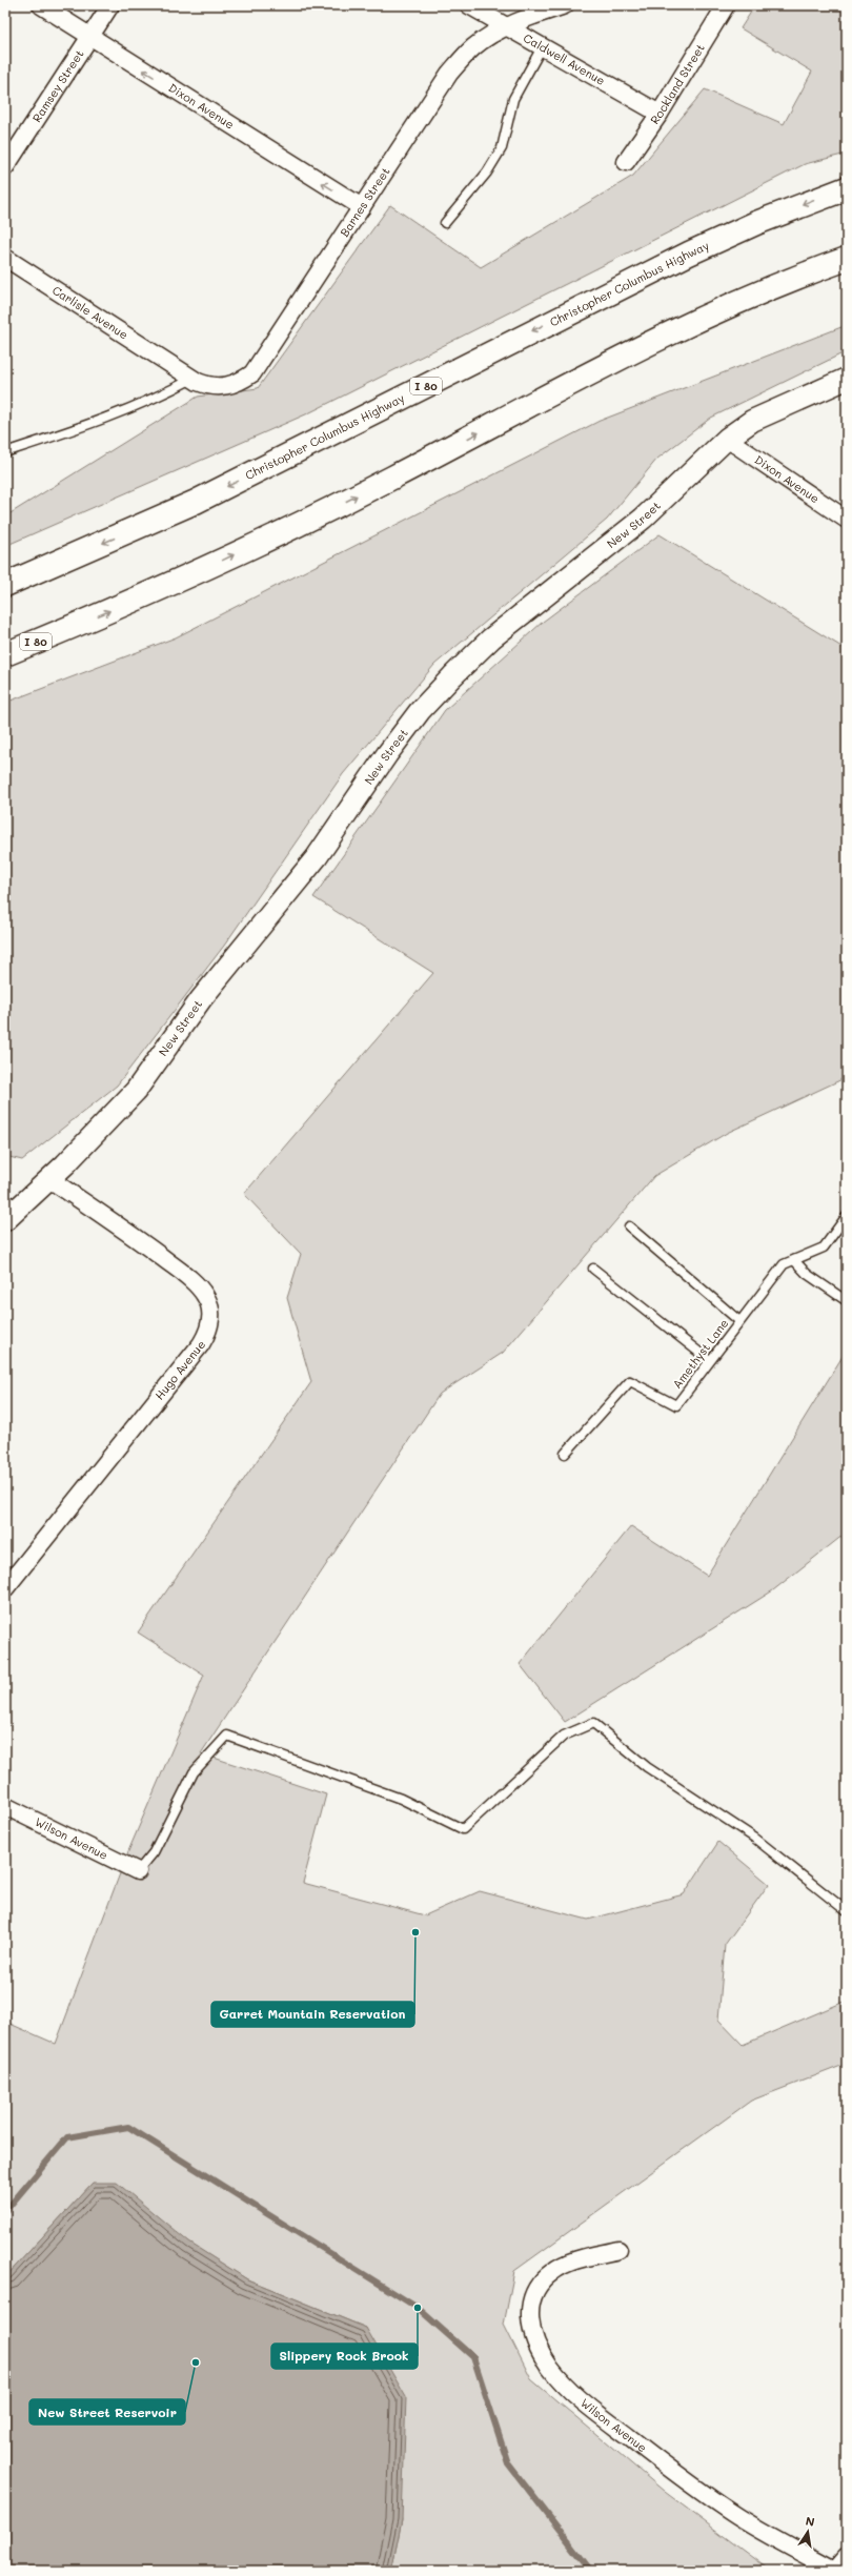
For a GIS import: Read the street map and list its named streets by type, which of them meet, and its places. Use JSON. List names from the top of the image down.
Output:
{
  "streets": {
    "highway": ["Christopher Columbus Highway", "I 80"],
    "street": [
      "Caldwell Avenue",
      "Rockland Street",
      "Ramsey Street",
      "Dixon Avenue",
      "Barnes Street",
      "Carlisle Avenue",
      "New Street",
      "Hugo Avenue",
      "Wilson Avenue"
    ],
    "lane": ["Amethyst Lane"]
  },
  "crossings": [
    ["Caldwell Avenue", "Rockland Street"],
    ["Caldwell Avenue", "Barnes Street"],
    ["Ramsey Street", "Dixon Avenue"],
    ["Dixon Avenue", "Barnes Street"],
    ["Dixon Avenue", "New Street"],
    ["Barnes Street", "Carlisle Avenue"],
    ["New Street", "Hugo Avenue"]
  ],
  "one_way": ["Dixon Avenue"],
  "places": ["Garret Mountain Reservation", "Slippery Rock Brook", "New Street Reservoir"],
  "north": "top"
}
